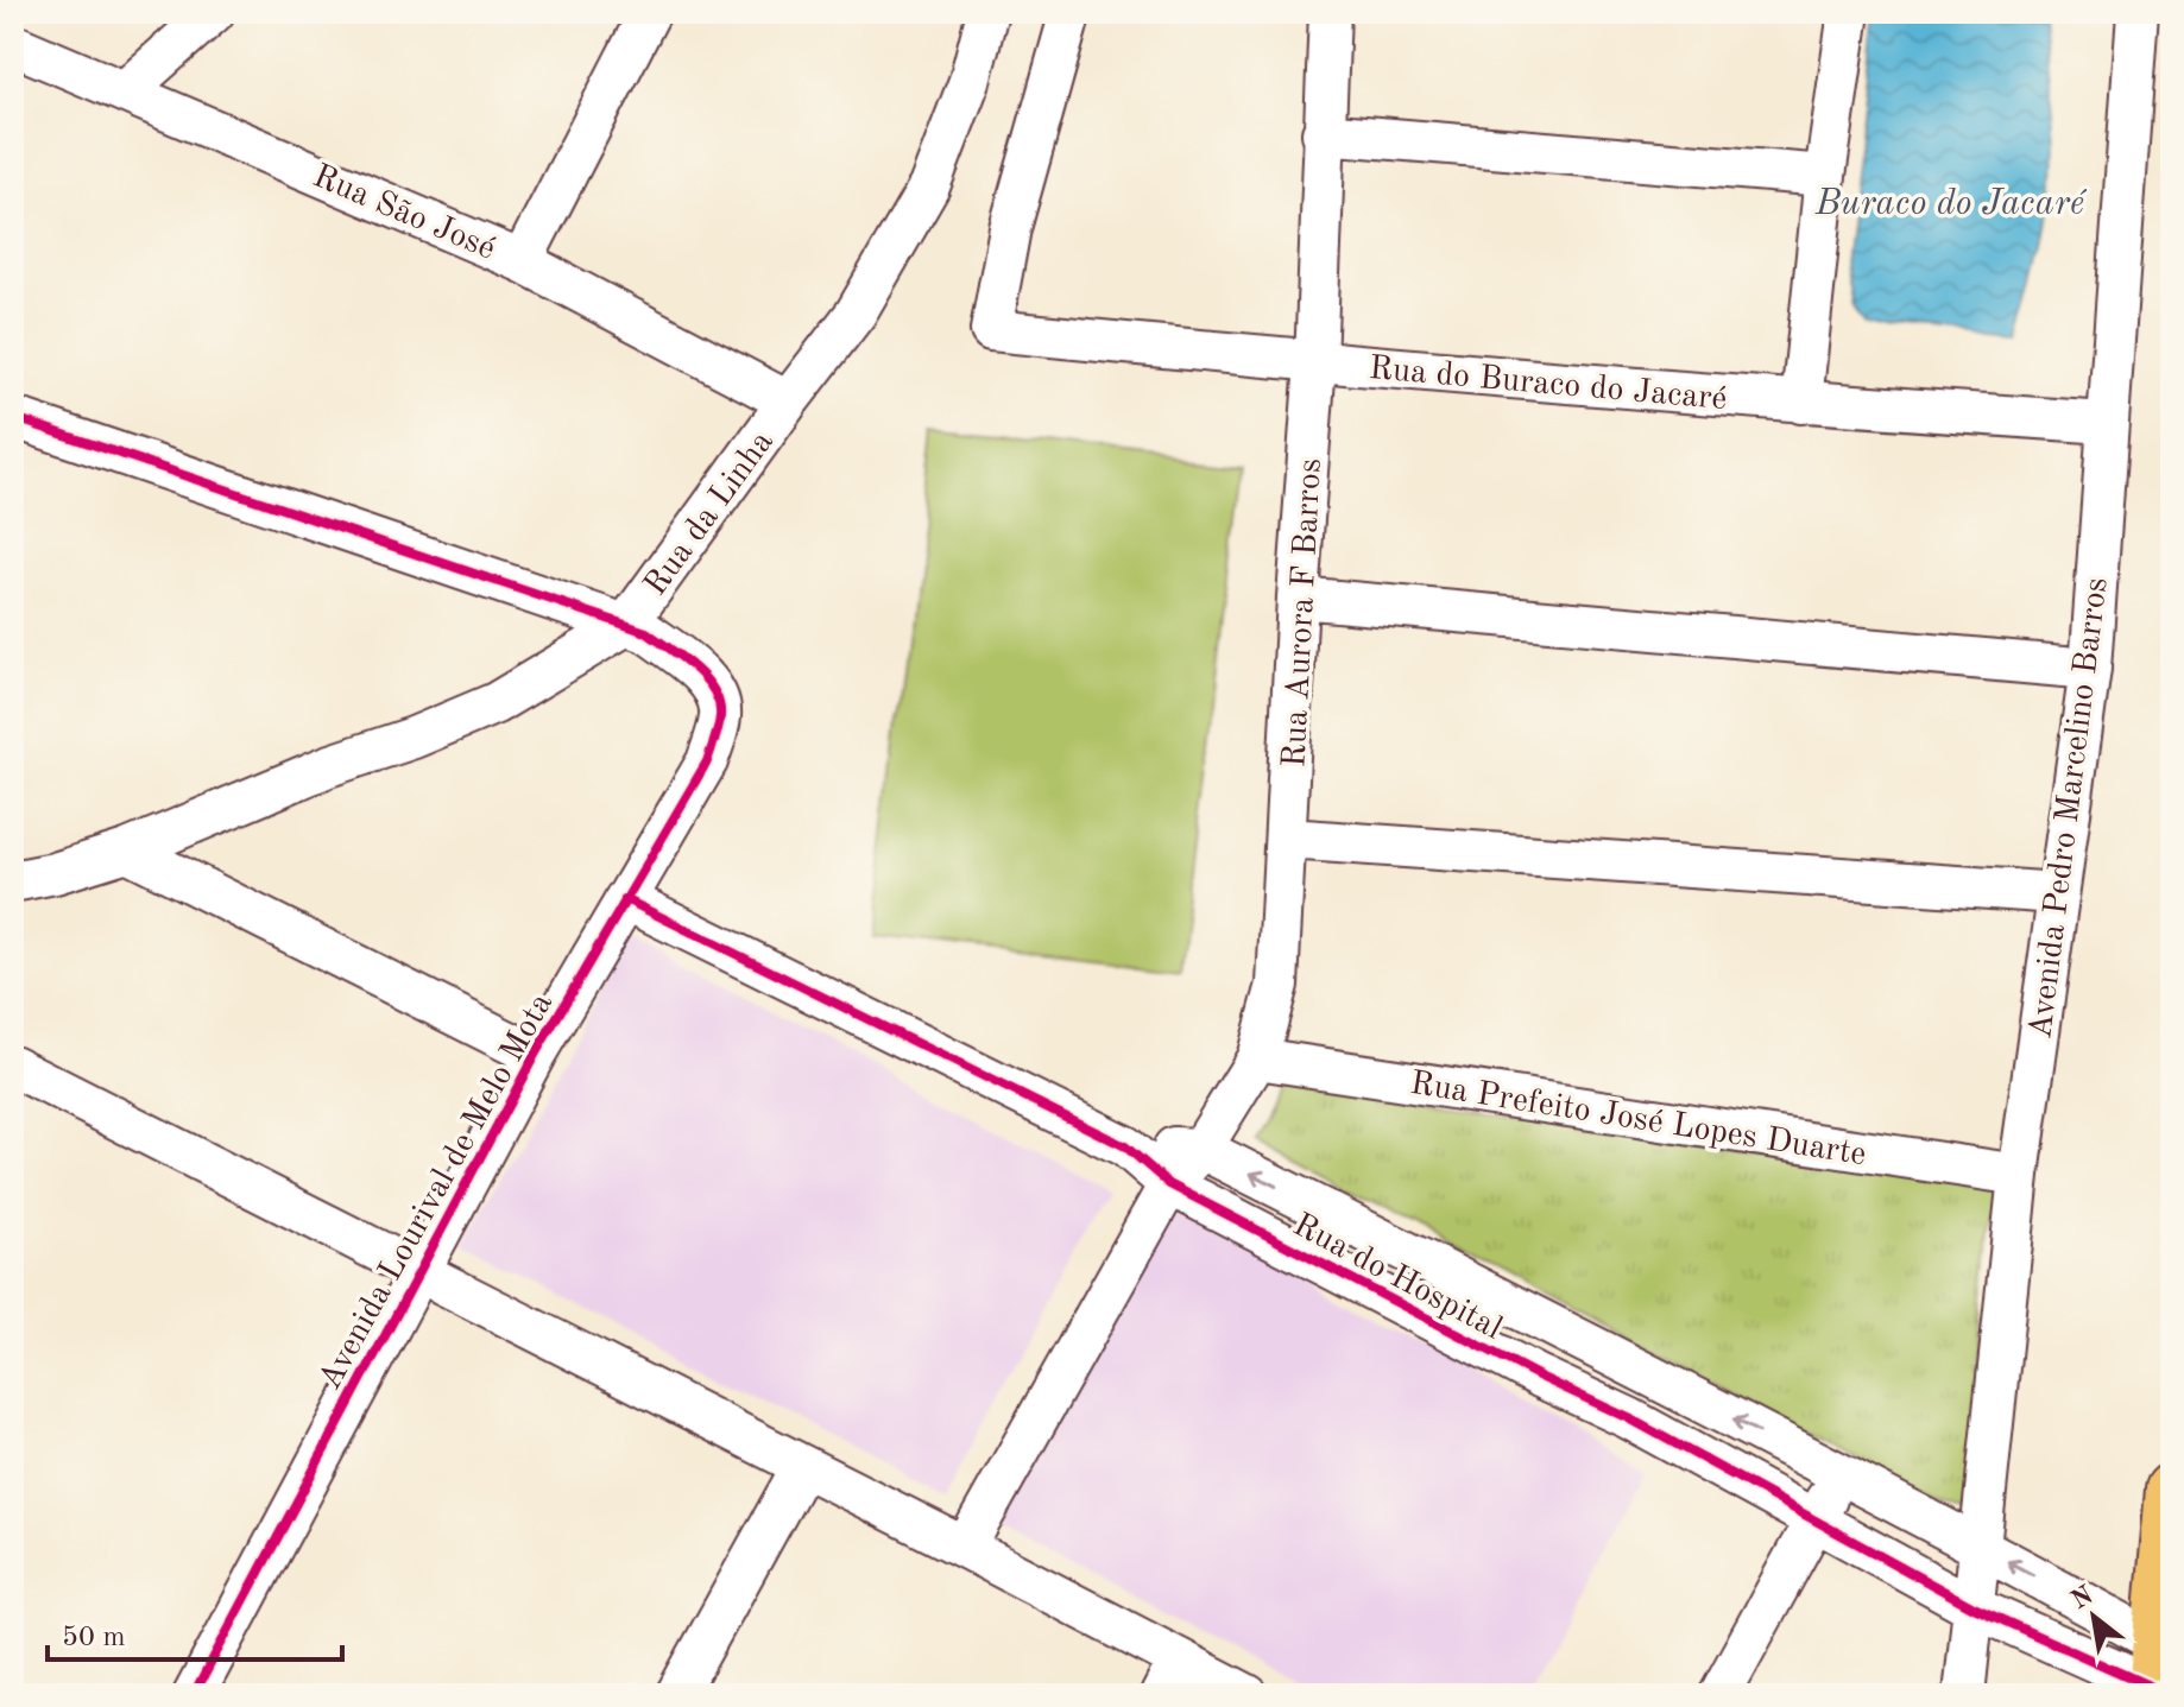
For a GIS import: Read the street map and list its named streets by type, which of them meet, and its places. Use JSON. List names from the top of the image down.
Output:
{
  "streets": {
    "street": [
      "Rua São José",
      "Rua do Buraco do Jacaré",
      "Rua da Linha",
      "Rua Aurora F Barros",
      "Avenida Pedro Marcelino Barros",
      "Rua Prefeito José Lopes Duarte",
      "Avenida Lourival de Melo Mota",
      "Rua do Hospital"
    ]
  },
  "crossings": [
    ["Rua São José", "Rua da Linha"],
    ["Rua do Buraco do Jacaré", "Rua Aurora F Barros"],
    ["Rua do Buraco do Jacaré", "Avenida Pedro Marcelino Barros"],
    ["Rua da Linha", "Avenida Lourival de Melo Mota"],
    ["Rua Aurora F Barros", "Rua Prefeito José Lopes Duarte"],
    ["Rua Aurora F Barros", "Rua do Hospital"],
    ["Avenida Pedro Marcelino Barros", "Rua Prefeito José Lopes Duarte"],
    ["Avenida Pedro Marcelino Barros", "Rua do Hospital"],
    ["Avenida Lourival de Melo Mota", "Rua do Hospital"]
  ],
  "water": ["Buraco do Jacaré"],
  "scale_bar": "50 m",
  "north": "top left"
}
